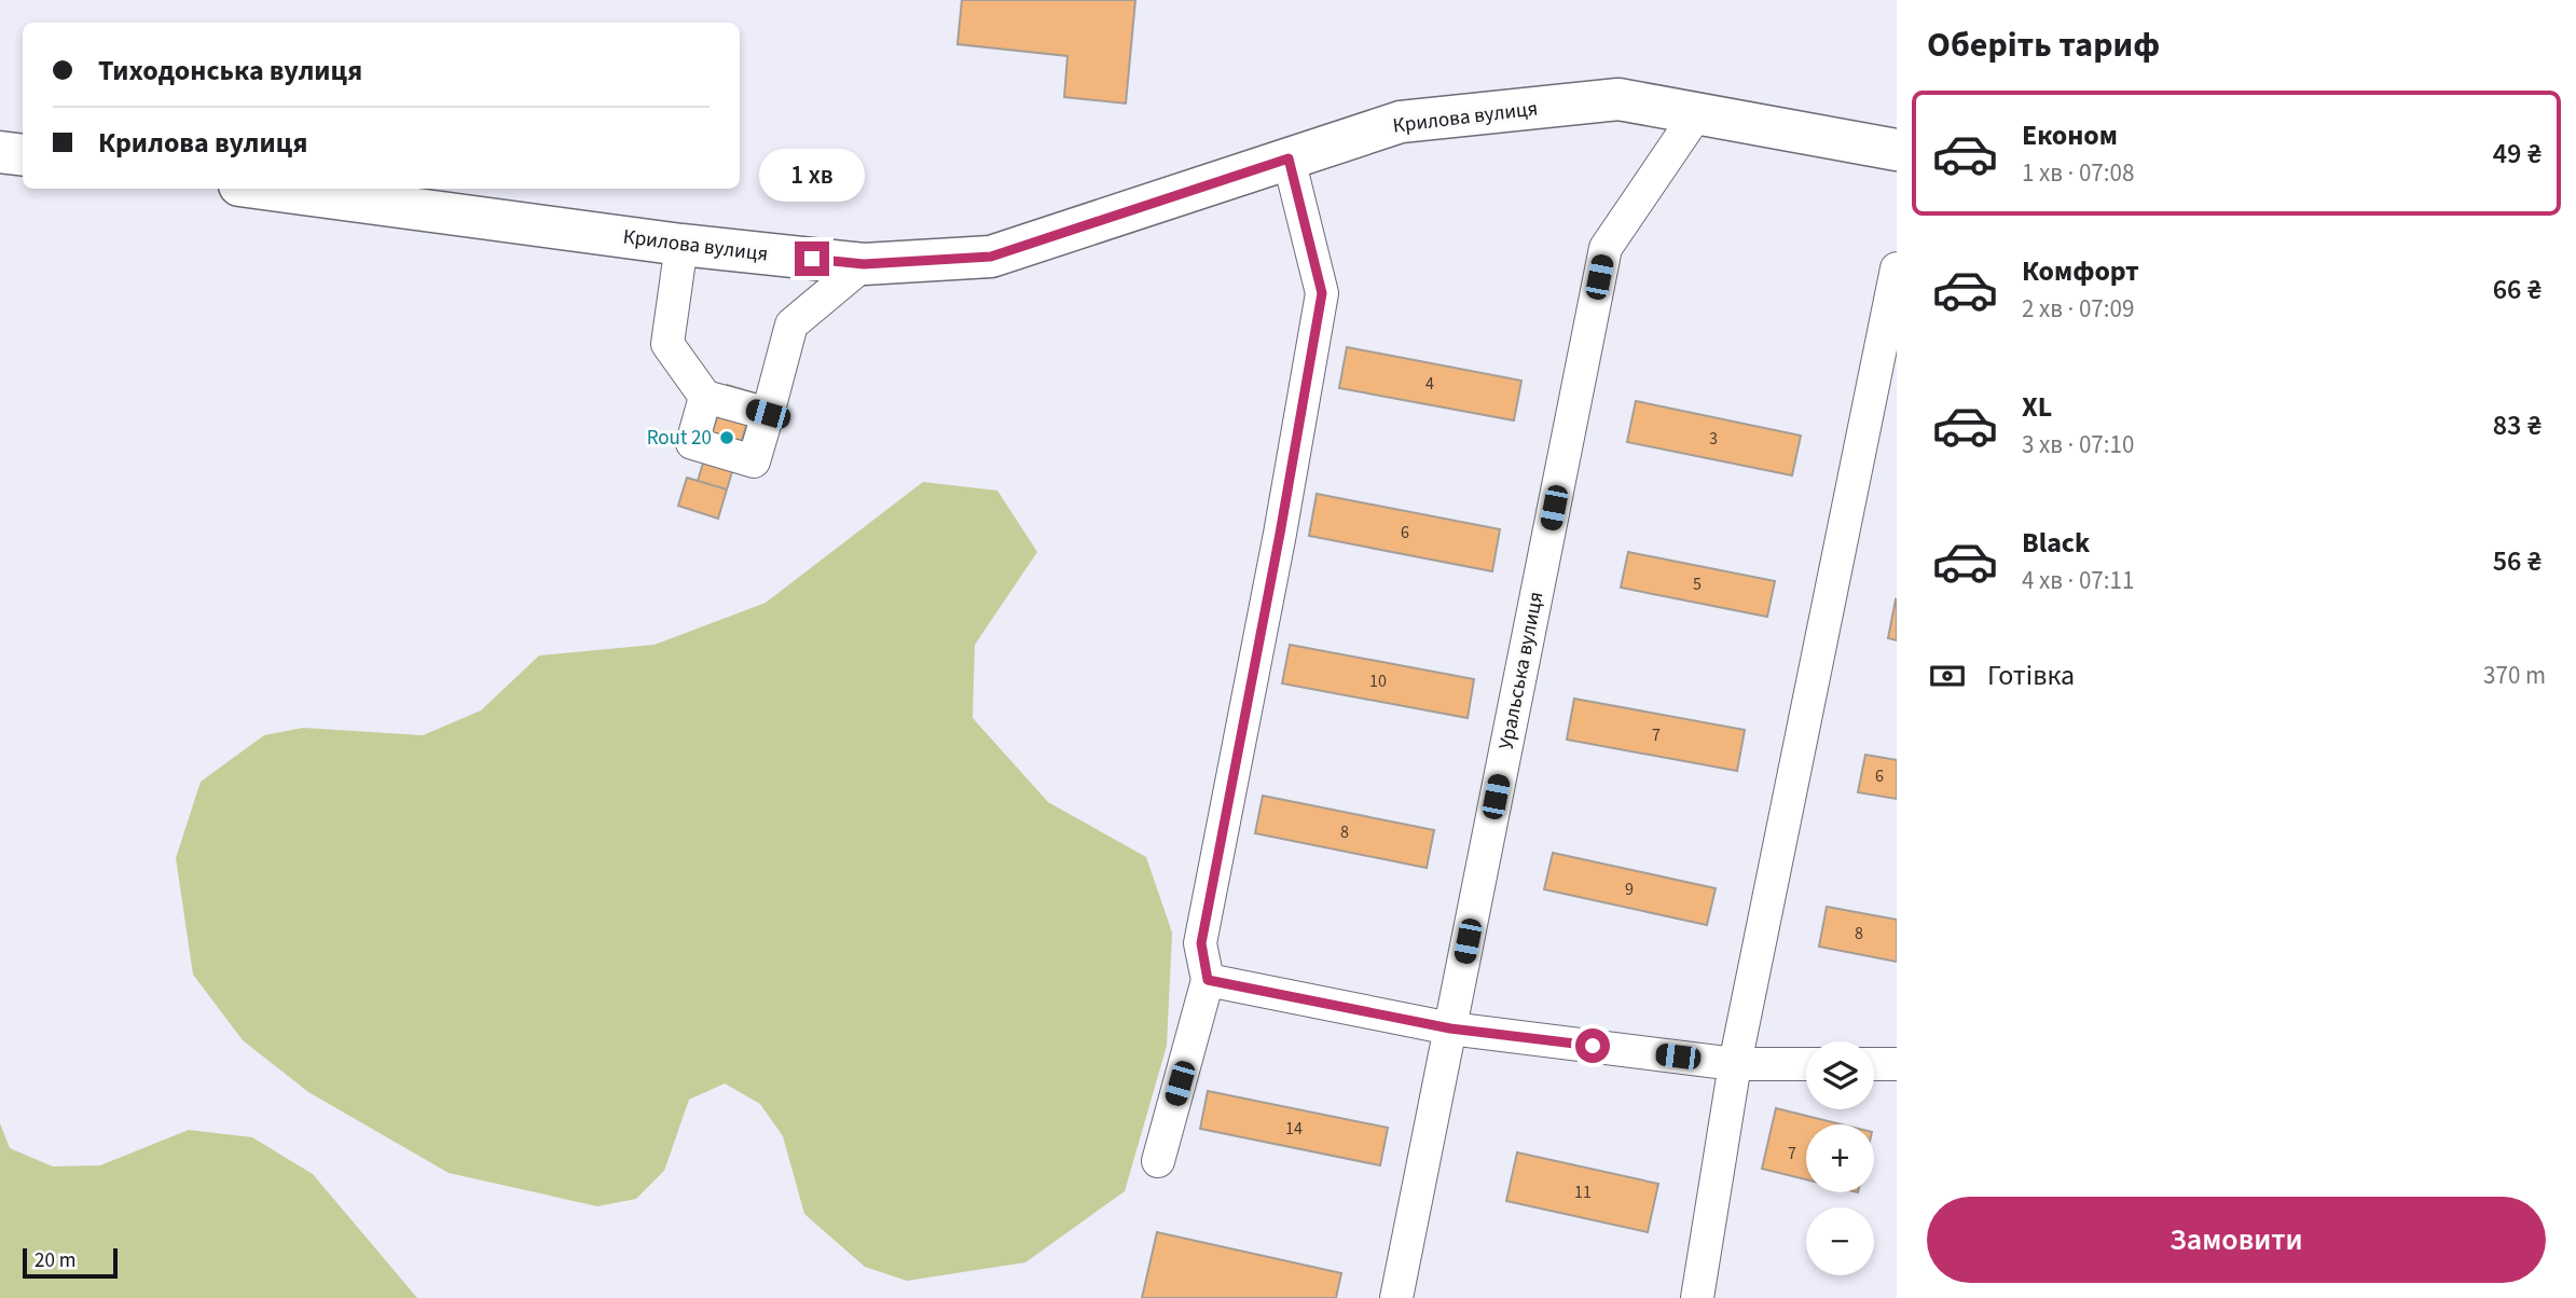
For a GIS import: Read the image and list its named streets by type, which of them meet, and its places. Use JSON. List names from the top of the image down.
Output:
{
  "streets": {
    "main road": ["Крилова вулиця"],
    "street": ["Уральська вулиця"]
  },
  "crossings": [
    ["Крилова вулиця", "Уральська вулиця"]
  ],
  "places": ["Rout 20"],
  "house_numbers": [
    "4",
    "3",
    "6",
    "5",
    "10",
    "7",
    "6",
    "8",
    "9",
    "8",
    "14",
    "7",
    "11"
  ],
  "scale_bar": "20 m",
  "page": {
    "heading": "Оберіть тариф",
    "banner": ["Тиходонська вулиця", "Крилова вулиця"],
    "list": [
      {
        "name": "Економ",
        "note": "1 хв · 07:08",
        "value": "49 ₴"
      },
      {
        "name": "Комфорт",
        "note": "2 хв · 07:09",
        "value": "66 ₴"
      },
      {
        "name": "XL",
        "note": "3 хв · 07:10",
        "value": "83 ₴"
      },
      {
        "name": "Black",
        "note": "4 хв · 07:11",
        "value": "56 ₴"
      }
    ],
    "bubble": "1 хв",
    "pay": ["Готівка", "370 m"],
    "map_buttons": ["+", "−"],
    "buttons": "Замовити",
    "scale": "20 m"
  }
}
